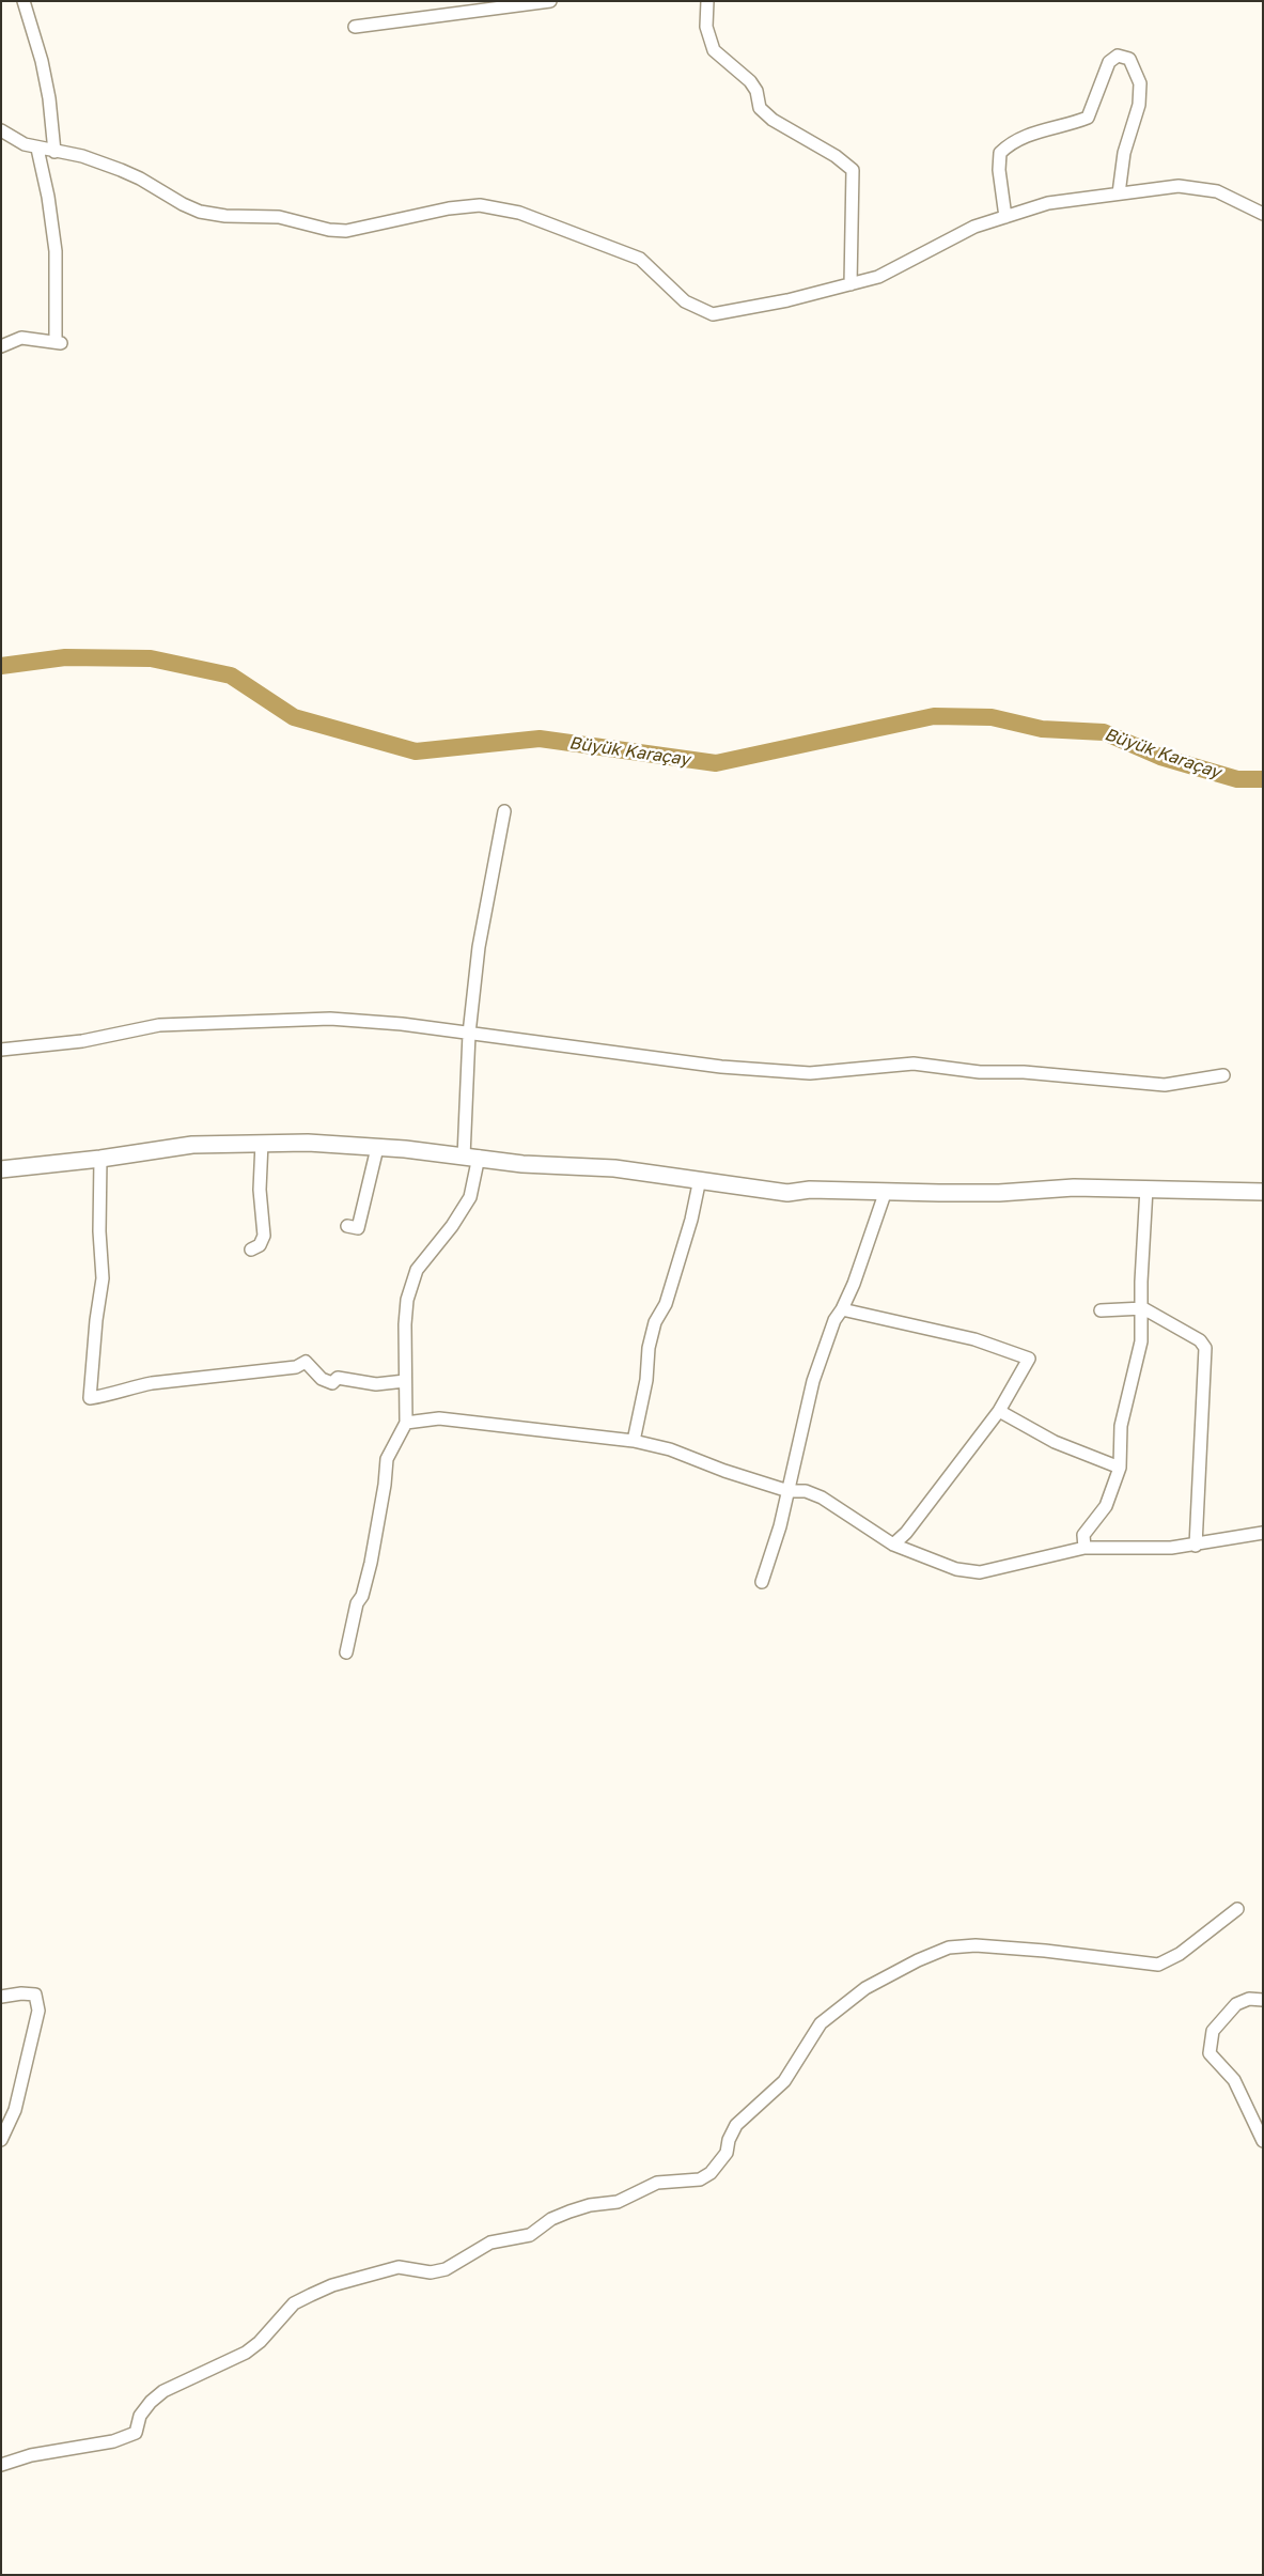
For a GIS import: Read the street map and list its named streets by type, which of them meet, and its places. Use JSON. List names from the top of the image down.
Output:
{
  "water": ["Büyük Karaçay"]
}
